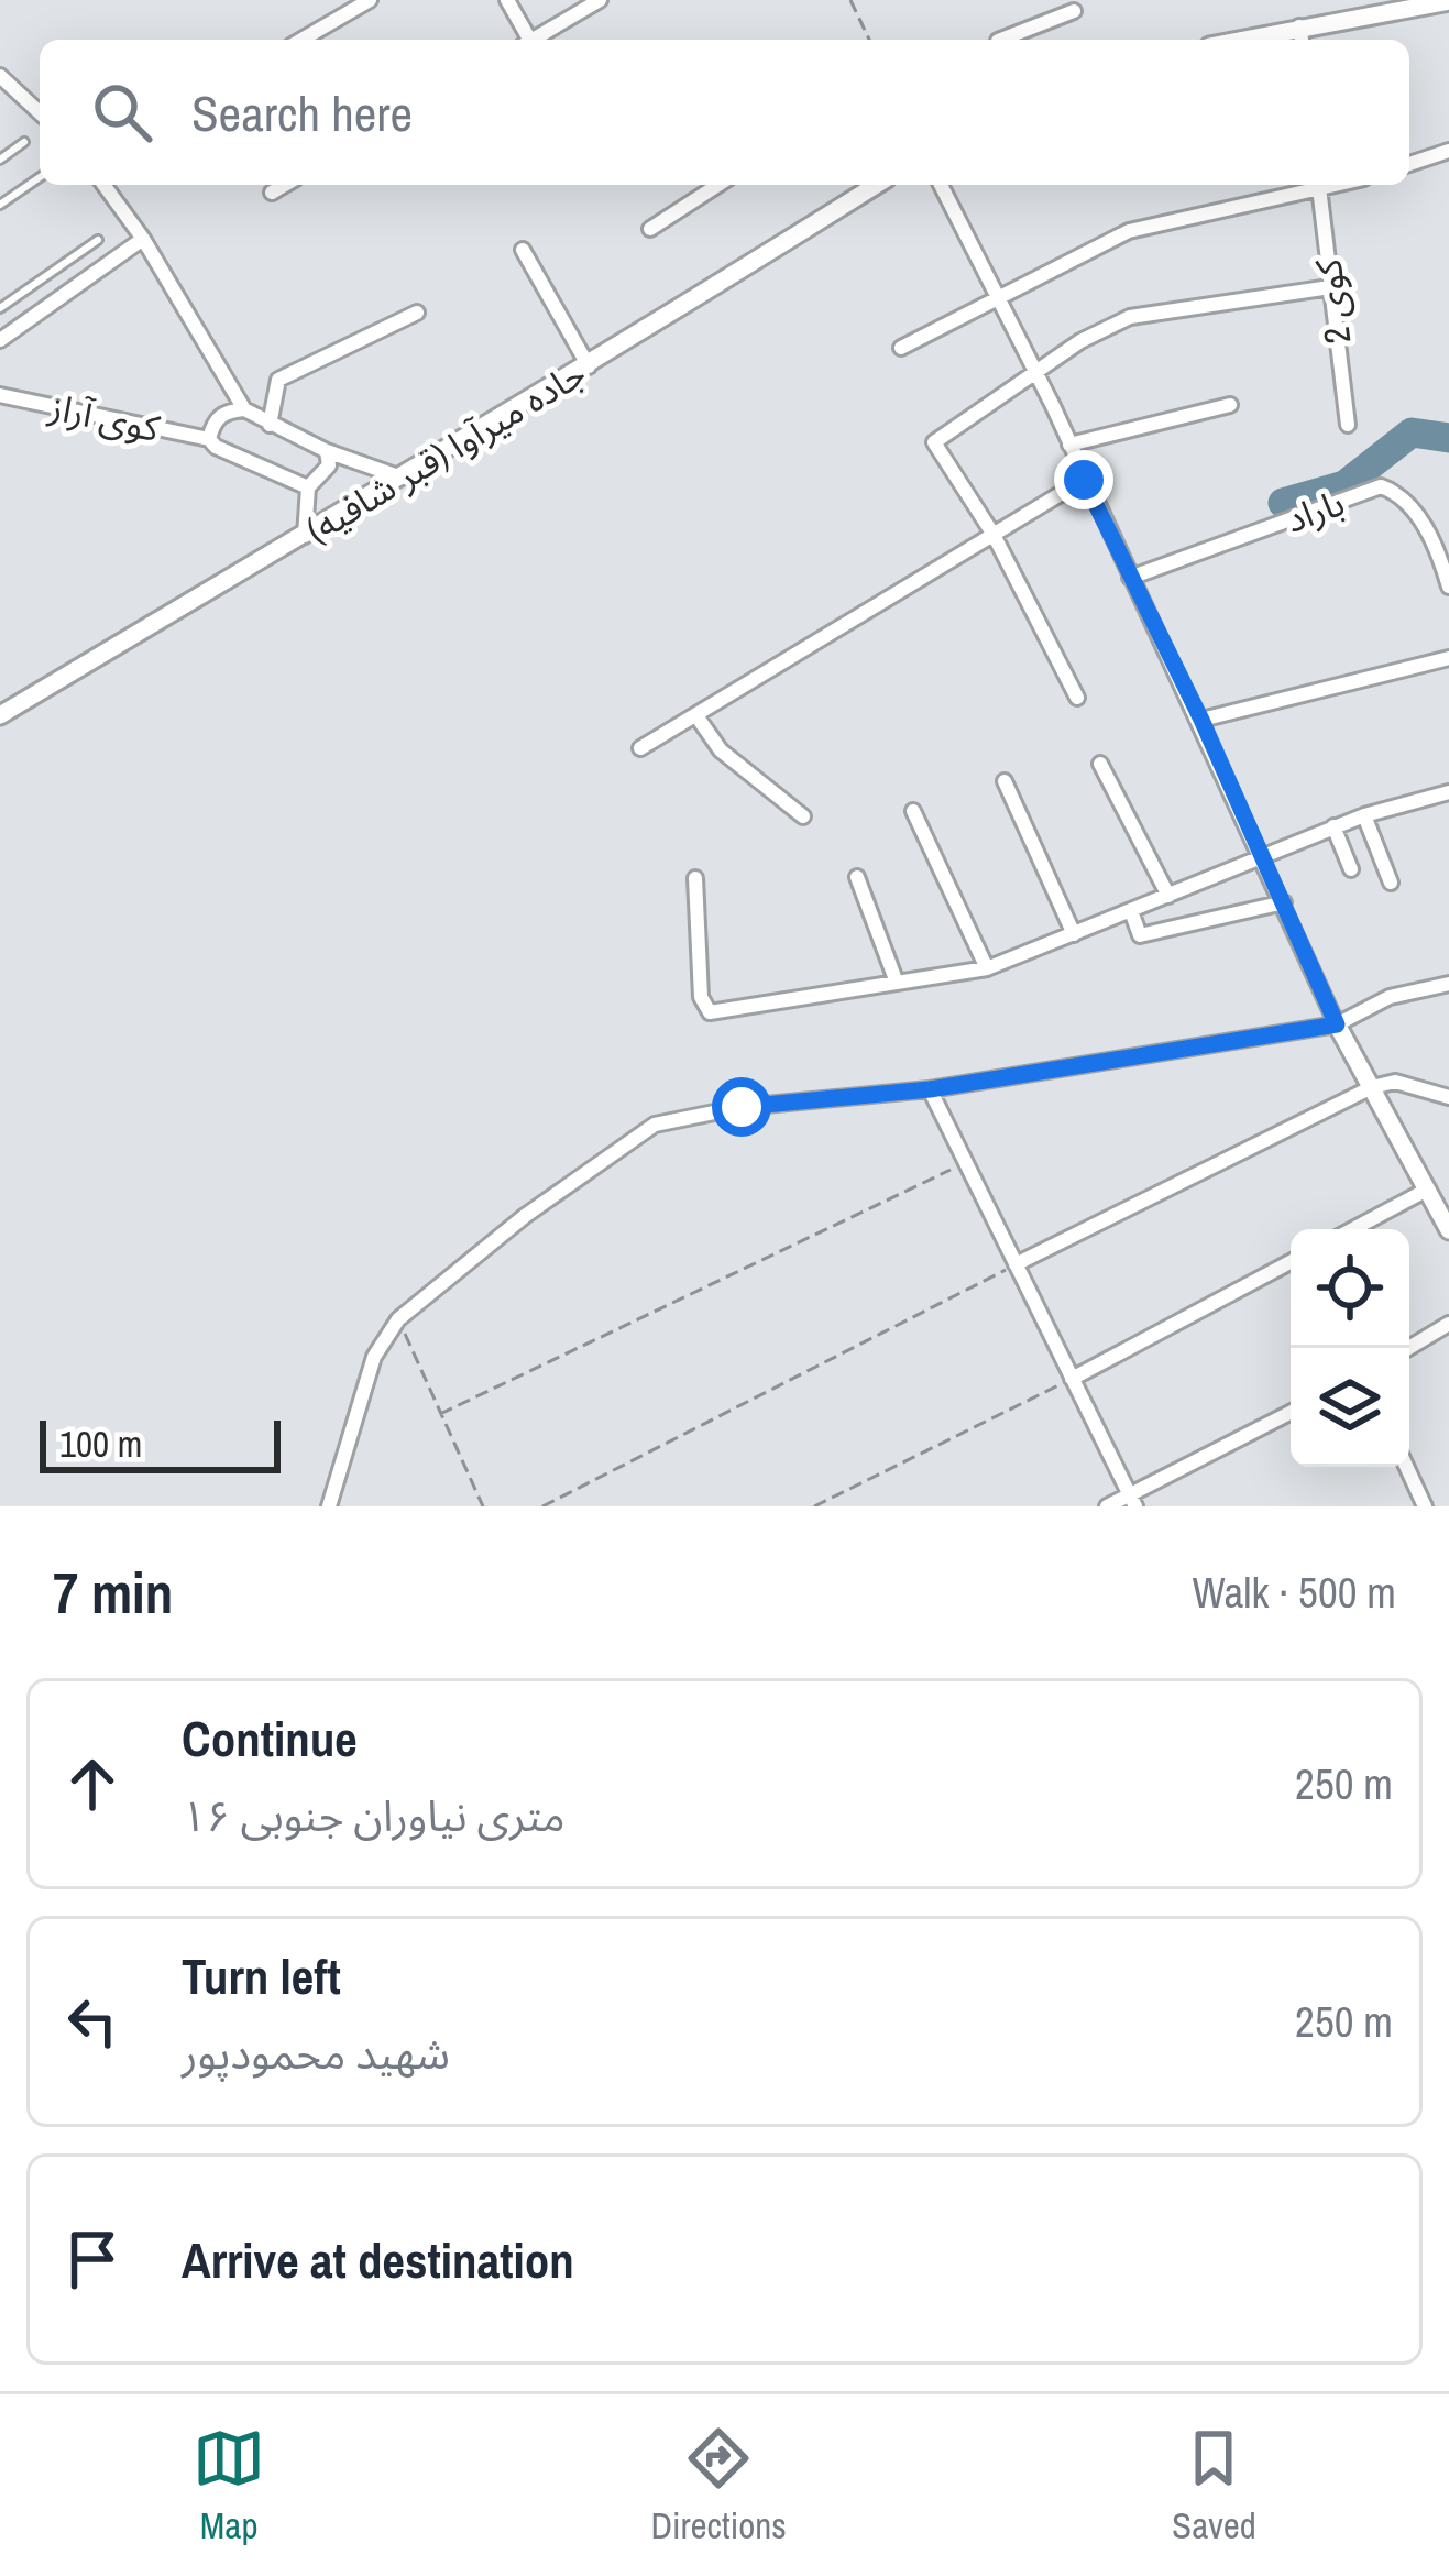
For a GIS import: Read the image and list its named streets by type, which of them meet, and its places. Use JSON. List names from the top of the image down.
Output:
{
  "streets": {
    "street": [
      "کوی 2",
      "کوی آراز",
      "جاده میرآوا (قبر شافیه)",
      "باراد"
    ]
  },
  "scale_bar": "100 m",
  "page": {
    "search": "Search here",
    "scale": "100 m",
    "heading": ["7 min", "Walk · 500 m"],
    "list": [
      ["Continue", "۱۶ متری نیاوران جنوبی", "250 m"],
      ["Turn left", "شهید محمودپور", "250 m"],
      "Arrive at destination"
    ],
    "nav": ["Map", "Directions", "Saved"]
  }
}
